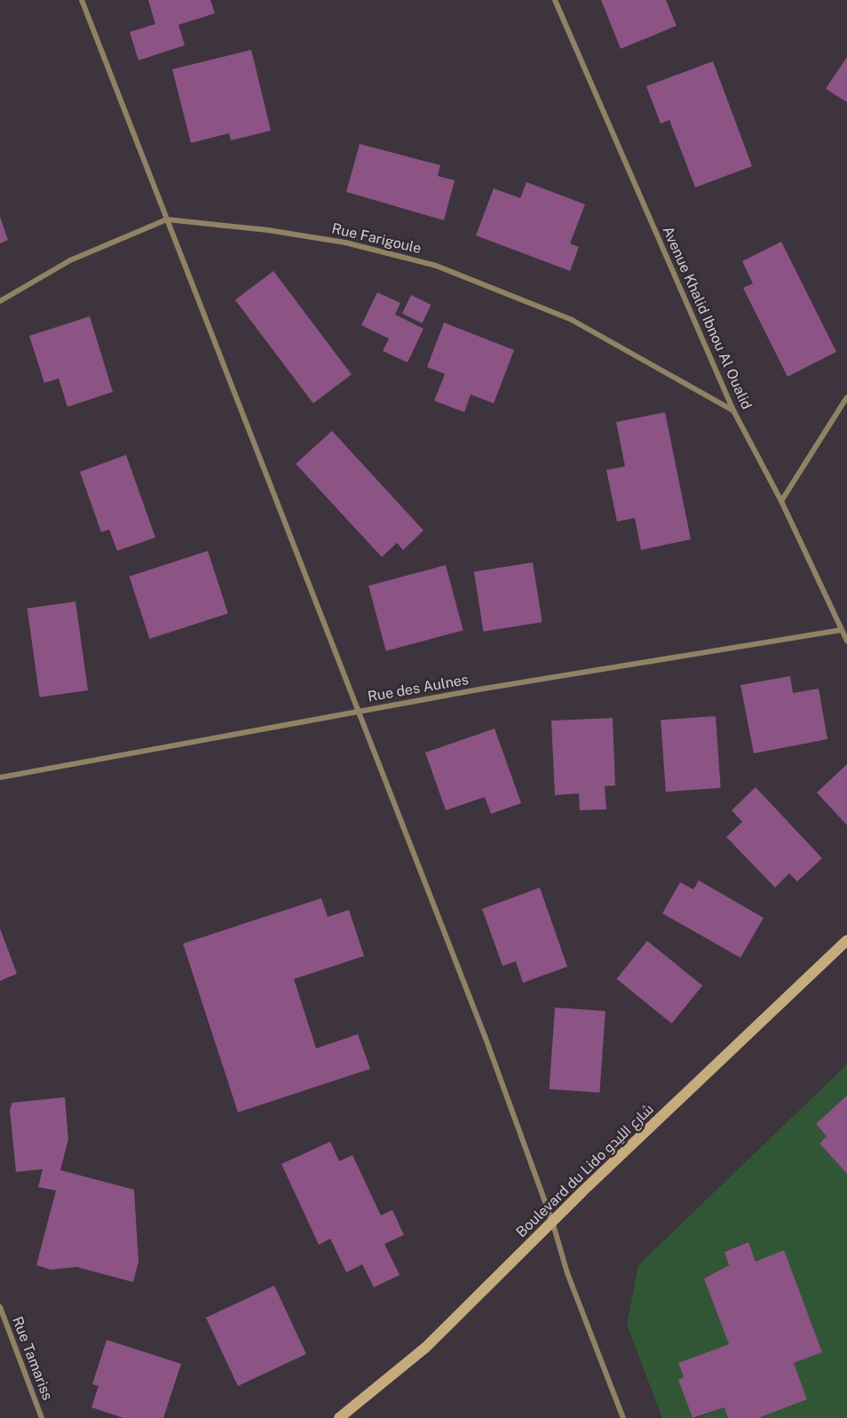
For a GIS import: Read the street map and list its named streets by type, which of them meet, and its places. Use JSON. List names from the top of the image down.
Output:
{
  "streets": {
    "main road": ["Boulevard du Lido شارع الليدو"],
    "street": [
      "Rue Farigoule",
      "Avenue Khalid Ibnou Al Oualid",
      "Rue des Aulnes",
      "Rue Tamariss"
    ]
  },
  "crossings": [
    ["Rue Farigoule", "Avenue Khalid Ibnou Al Oualid"],
    ["Avenue Khalid Ibnou Al Oualid", "Rue des Aulnes"]
  ]
}
